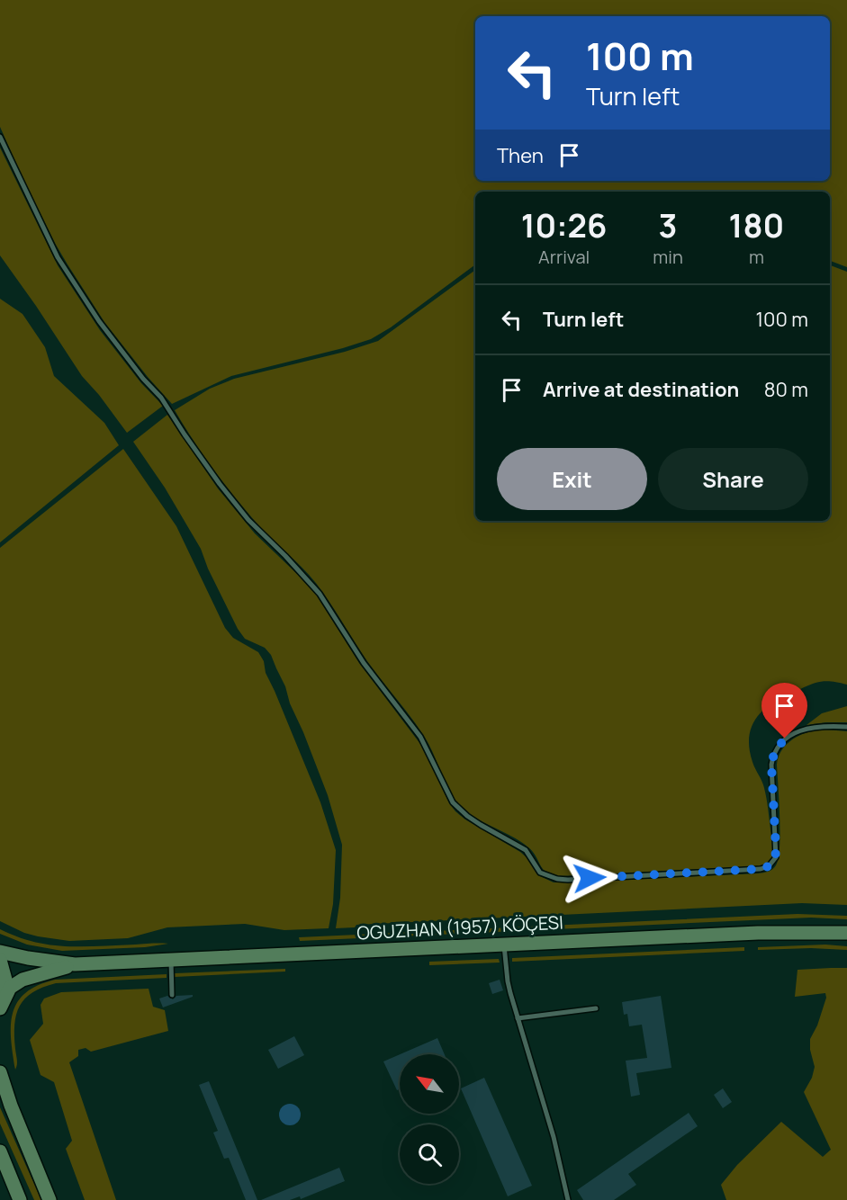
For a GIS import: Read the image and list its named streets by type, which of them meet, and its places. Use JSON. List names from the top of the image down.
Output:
{
  "streets": {
    "main road": ["OGUZHAN (1957) KÖÇESI"]
  },
  "north": "top left",
  "page": {
    "turn": ["100 m", "Turn left"],
    "then": "Then",
    "eta": [
      "10:26",
      "Arrival",
      "3",
      "min",
      "180",
      "m"
    ],
    "list": [
      {
        "name": "Turn left",
        "value": "100 m"
      },
      {
        "name": "Arrive at destination",
        "value": "80 m"
      }
    ],
    "buttons": ["Exit", "Share"]
  }
}
